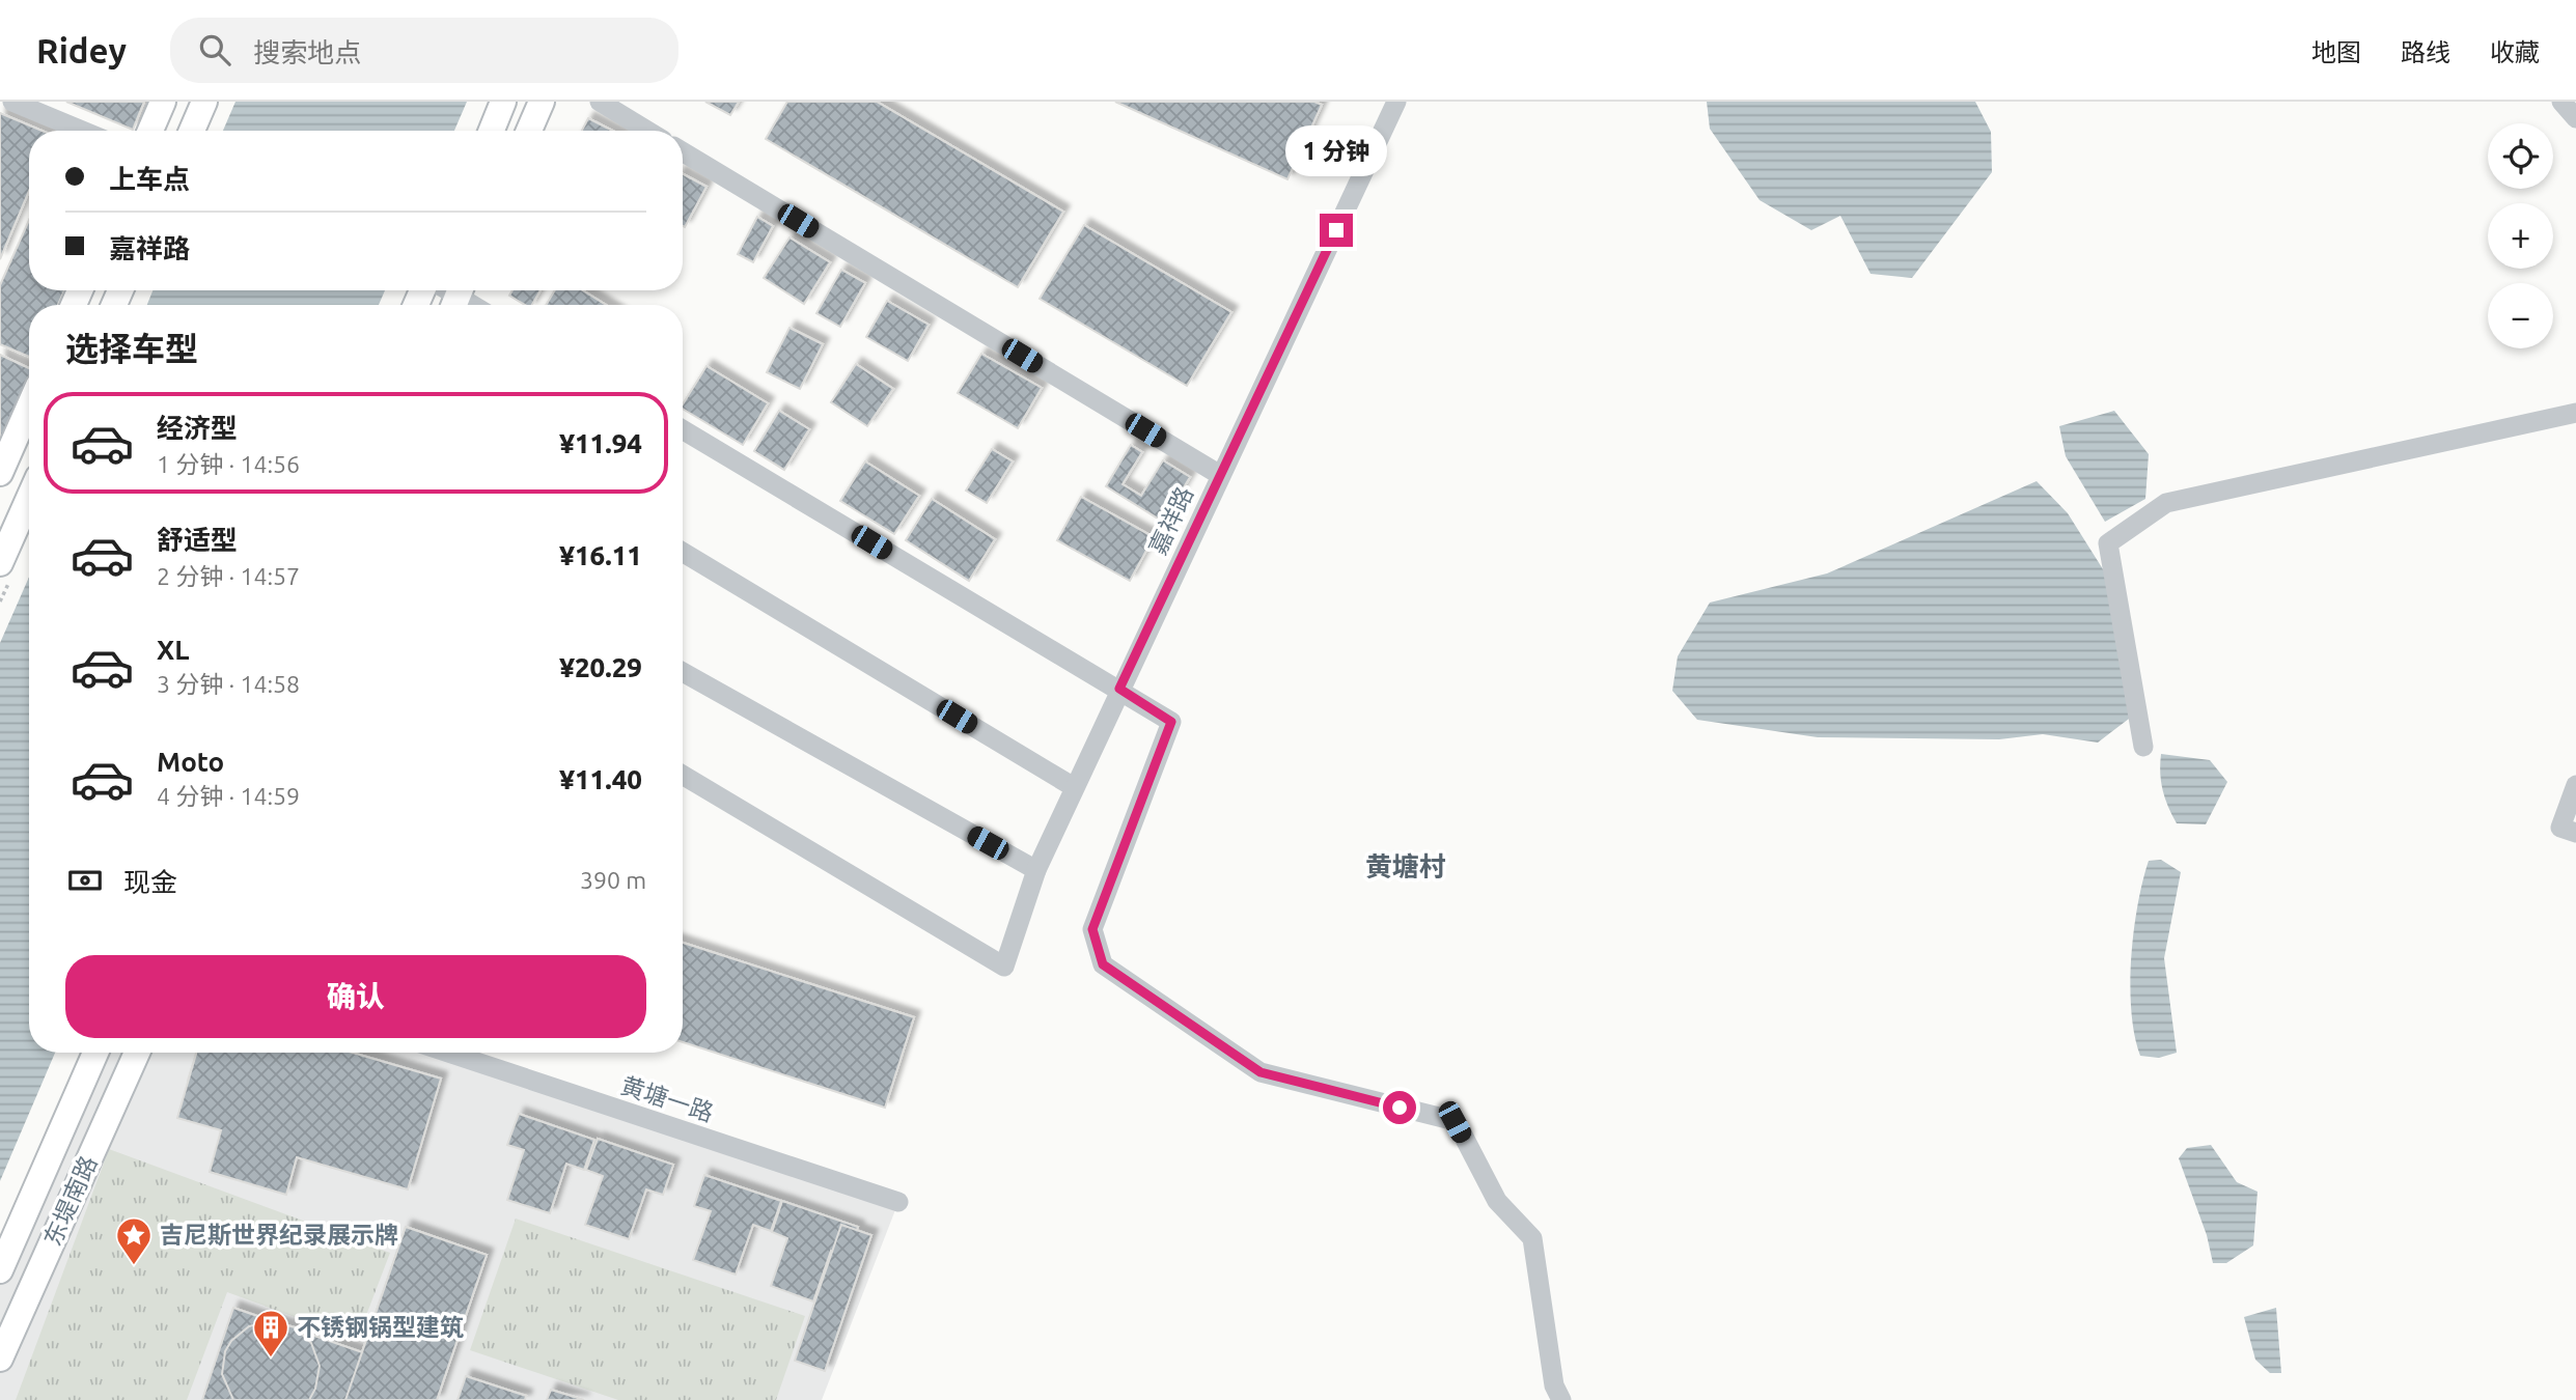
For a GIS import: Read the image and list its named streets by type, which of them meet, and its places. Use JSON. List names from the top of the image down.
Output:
{
  "streets": {
    "main road": ["东堤南路"],
    "street": ["嘉祥路", "黄塘一路"]
  },
  "districts": ["黄塘村"],
  "places": {
    "place": ["吉尼斯世界纪录展示牌"],
    "building": ["不锈钢锅型建筑"]
  },
  "page": {
    "header": "Ridey",
    "search": "搜索地点",
    "nav": ["地图", "路线", "收藏"],
    "map_buttons": ["+", "−"],
    "bubble": "1 分钟",
    "banner": ["上车点", "嘉祥路"],
    "heading": "选择车型",
    "list": [
      {
        "name": "经济型",
        "note": "1 分钟 · 14:56",
        "value": "¥11.94"
      },
      {
        "name": "舒适型",
        "note": "2 分钟 · 14:57",
        "value": "¥16.11"
      },
      {
        "name": "XL",
        "note": "3 分钟 · 14:58",
        "value": "¥20.29"
      },
      {
        "name": "Moto",
        "note": "4 分钟 · 14:59",
        "value": "¥11.40"
      }
    ],
    "pay": ["现金", "390 m"],
    "buttons": "确认"
  }
}
